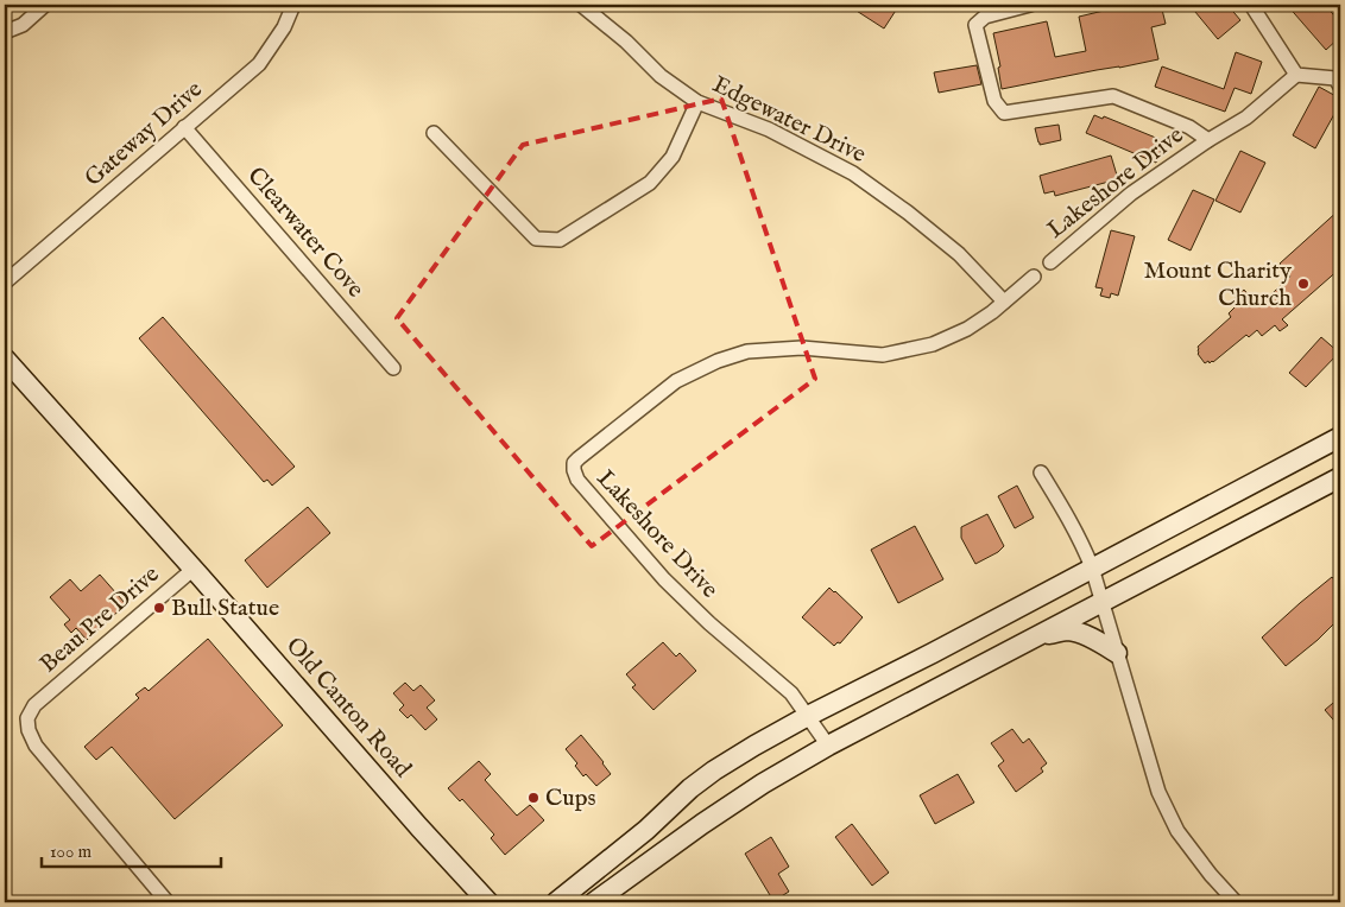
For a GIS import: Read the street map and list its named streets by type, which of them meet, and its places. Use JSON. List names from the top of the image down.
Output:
{
  "streets": {
    "main road": ["Old Canton Road"],
    "street": [
      "Edgewater Drive",
      "Gateway Drive",
      "Lakeshore Drive",
      "Clearwater Cove",
      "Beau Pre Drive"
    ]
  },
  "crossings": [
    ["Edgewater Drive", "Lakeshore Drive"],
    ["Gateway Drive", "Clearwater Cove"],
    ["Beau Pre Drive", "Old Canton Road"]
  ],
  "places": ["Mount Charity Church", "Bull Statue", "Cups"],
  "scale_bar": "100 m"
}
